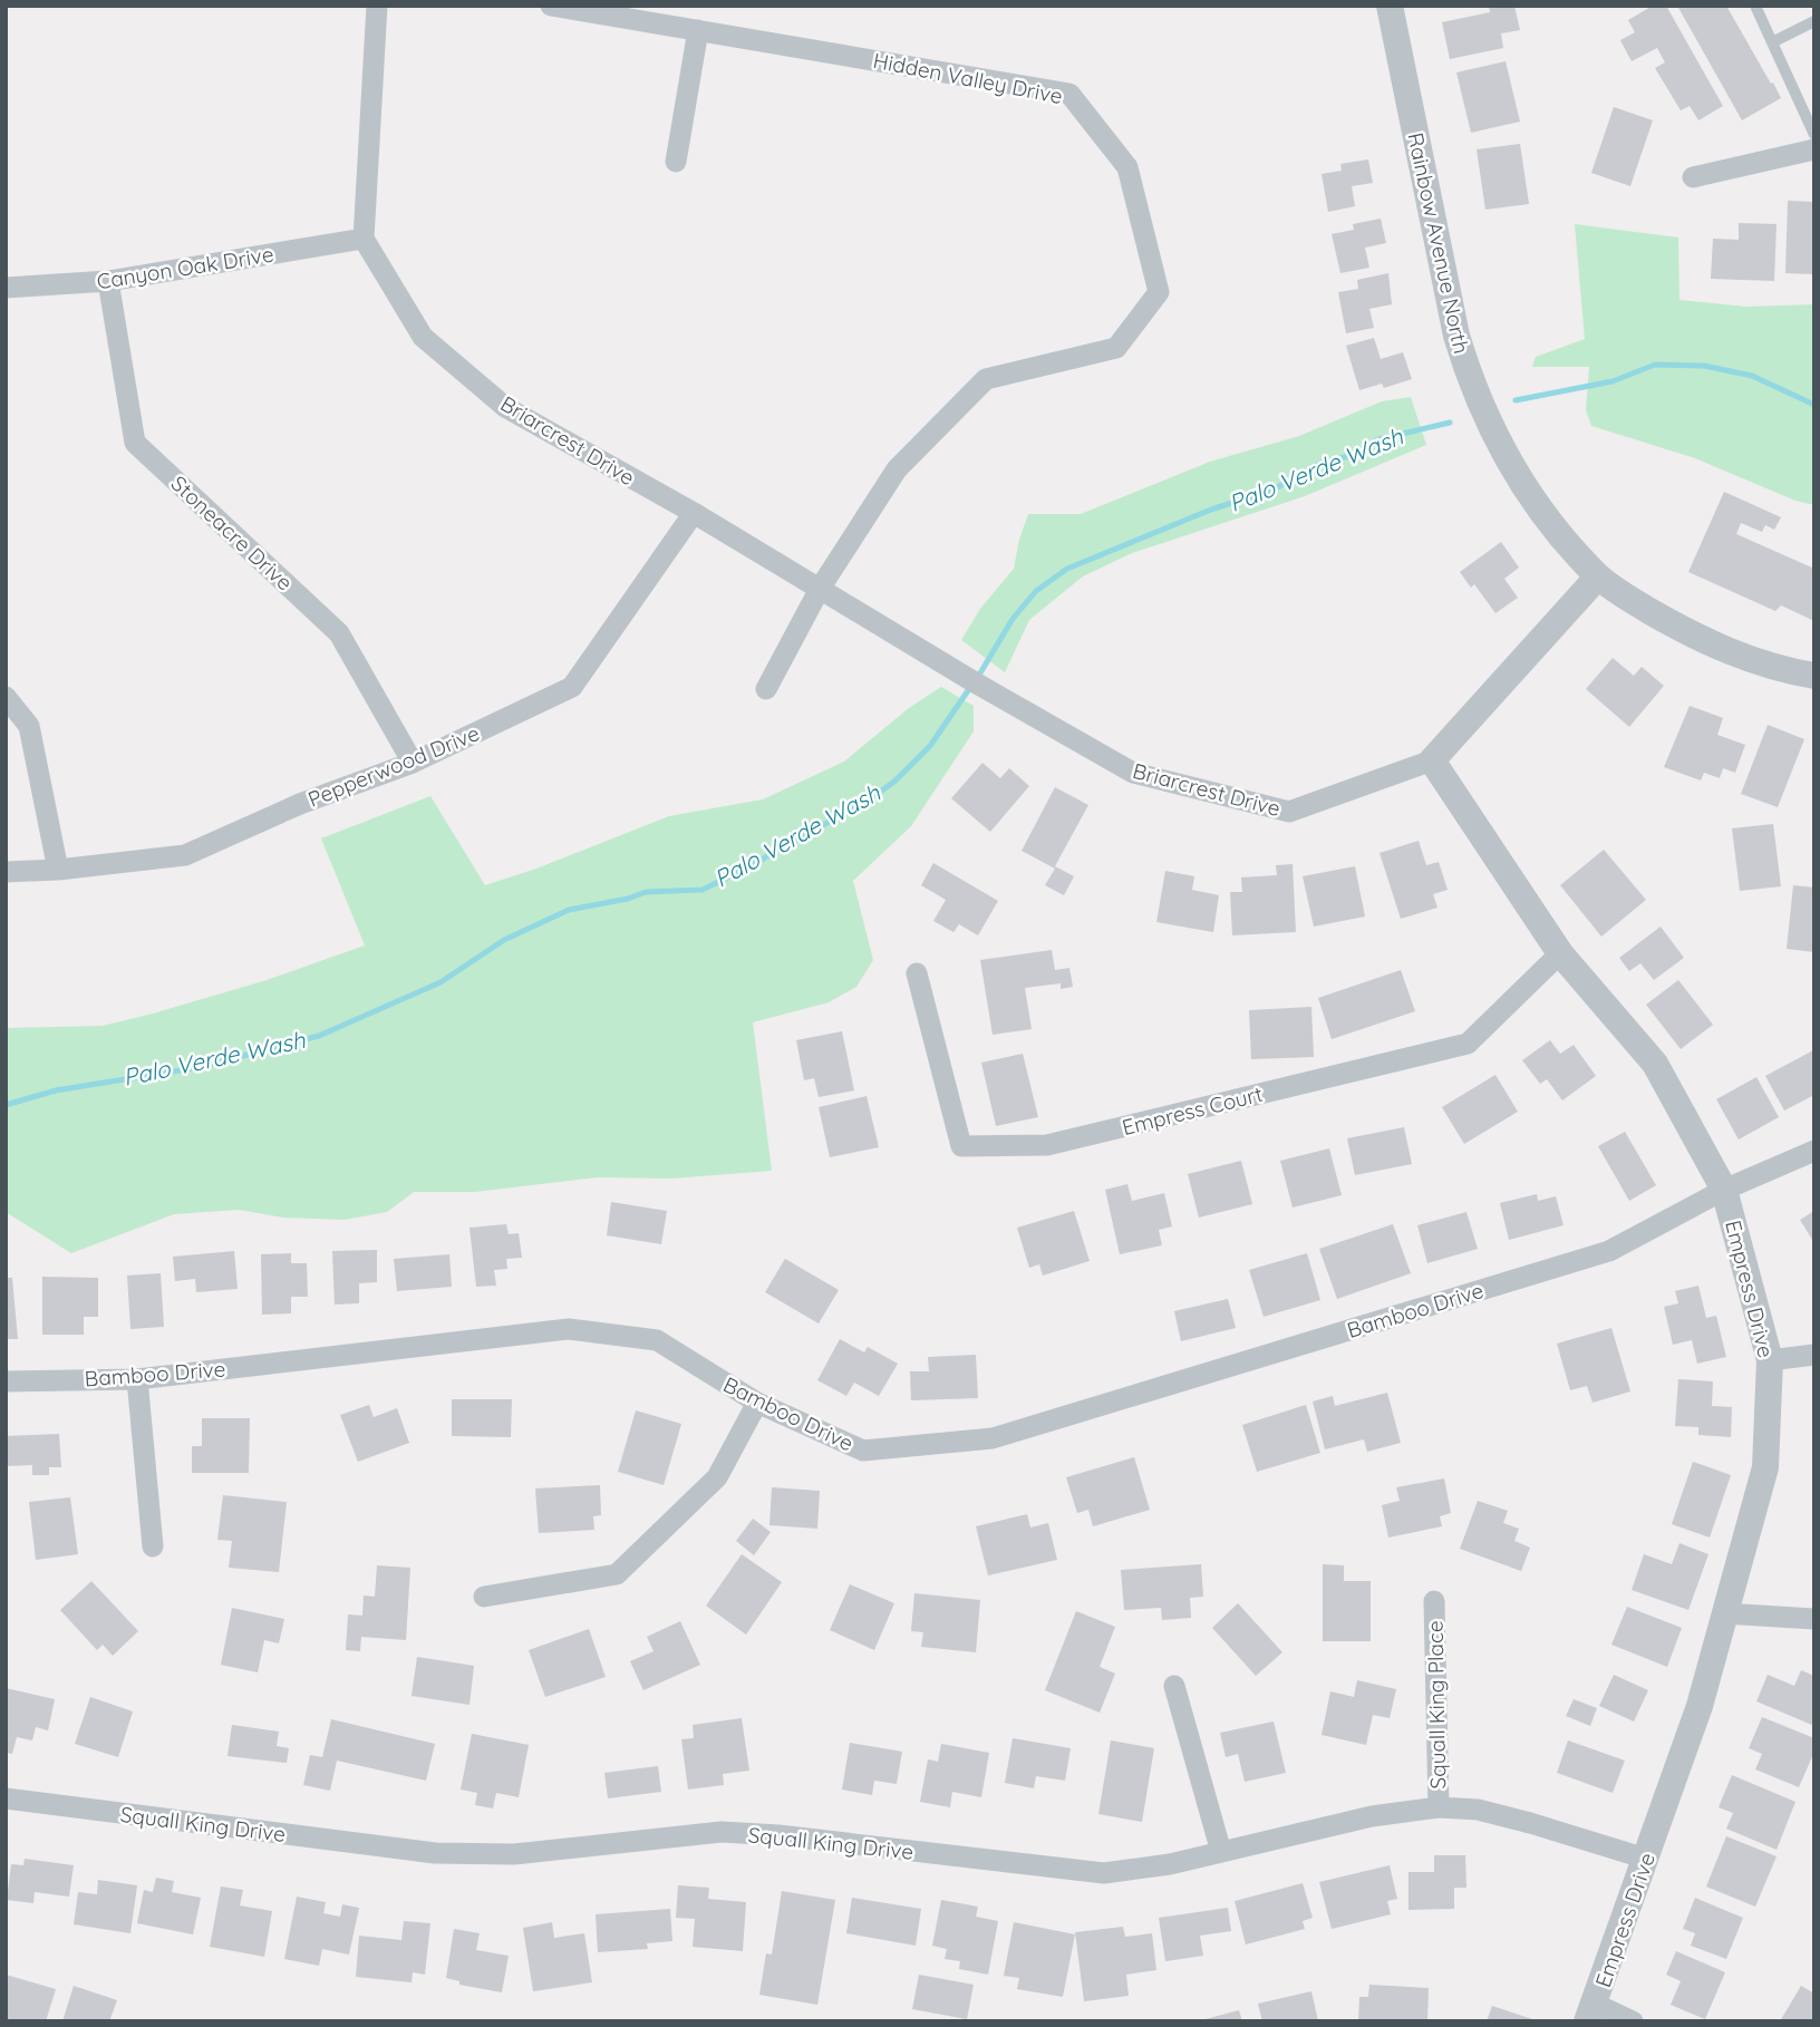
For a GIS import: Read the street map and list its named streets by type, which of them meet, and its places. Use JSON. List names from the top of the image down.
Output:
{
  "streets": {
    "street": [
      "Hidden Valley Drive",
      "Rainbow Avenue North",
      "Canyon Oak Drive",
      "Briarcrest Drive",
      "Stoneacre Drive",
      "Pepperwood Drive",
      "Empress Court",
      "Empress Drive",
      "Bamboo Drive",
      "Squall King Place",
      "Squall King Drive"
    ]
  },
  "crossings": [
    ["Hidden Valley Drive", "Briarcrest Drive"],
    ["Rainbow Avenue North", "Briarcrest Drive"],
    ["Canyon Oak Drive", "Briarcrest Drive"],
    ["Canyon Oak Drive", "Stoneacre Drive"],
    ["Briarcrest Drive", "Pepperwood Drive"],
    ["Briarcrest Drive", "Empress Drive"],
    ["Stoneacre Drive", "Pepperwood Drive"],
    ["Empress Court", "Empress Drive"],
    ["Empress Drive", "Bamboo Drive"],
    ["Empress Drive", "Squall King Drive"],
    ["Squall King Place", "Squall King Drive"]
  ],
  "water": ["Palo Verde Wash"]
}
